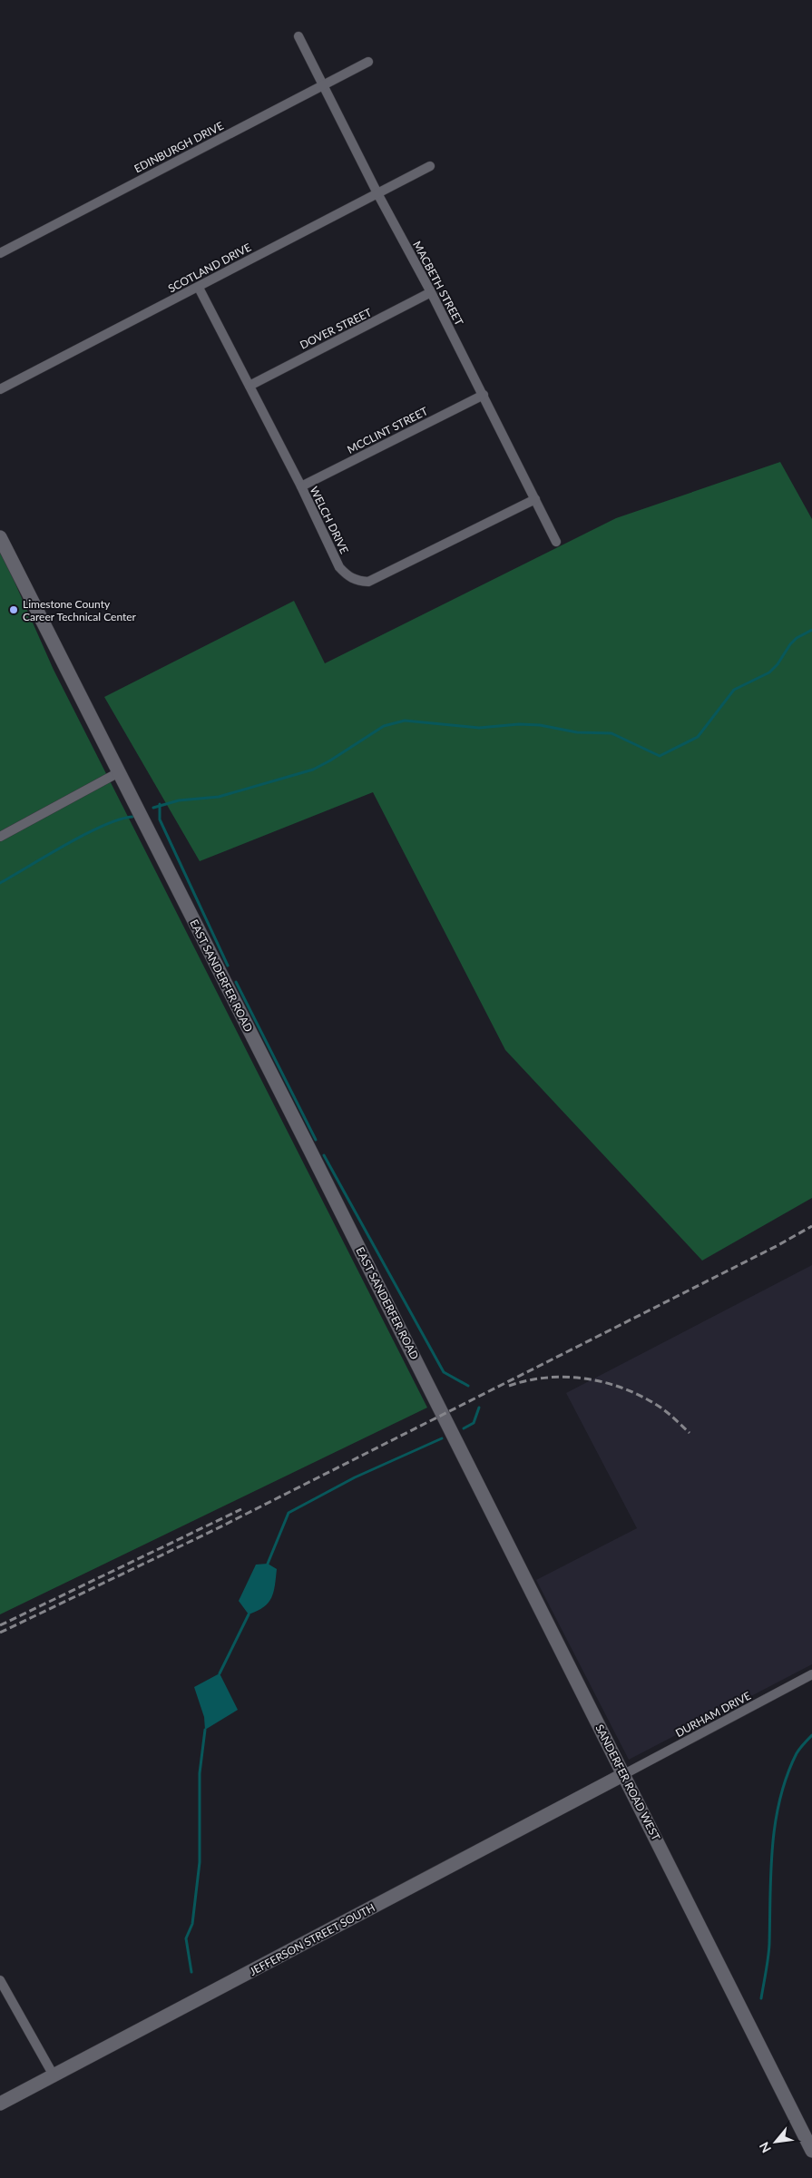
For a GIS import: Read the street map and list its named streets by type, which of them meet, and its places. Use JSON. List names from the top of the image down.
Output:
{
  "streets": {
    "street": [
      "EDINBURGH DRIVE",
      "SCOTLAND DRIVE",
      "MACBETH STREET",
      "DOVER STREET",
      "MCCLINT STREET",
      "WELCH DRIVE",
      "EAST SANDERFER ROAD",
      "DURHAM DRIVE",
      "SANDERFER ROAD WEST",
      "JEFFERSON STREET SOUTH"
    ]
  },
  "crossings": [
    ["EDINBURGH DRIVE", "MACBETH STREET"],
    ["SCOTLAND DRIVE", "MACBETH STREET"],
    ["SCOTLAND DRIVE", "WELCH DRIVE"],
    ["MACBETH STREET", "DOVER STREET"],
    ["MACBETH STREET", "MCCLINT STREET"],
    ["MACBETH STREET", "WELCH DRIVE"],
    ["DOVER STREET", "WELCH DRIVE"],
    ["MCCLINT STREET", "WELCH DRIVE"],
    ["EAST SANDERFER ROAD", "SANDERFER ROAD WEST"],
    ["DURHAM DRIVE", "SANDERFER ROAD WEST"],
    ["DURHAM DRIVE", "JEFFERSON STREET SOUTH"],
    ["SANDERFER ROAD WEST", "JEFFERSON STREET SOUTH"]
  ],
  "places": ["Limestone County Career Technical Center"],
  "north": "bottom left"
}
